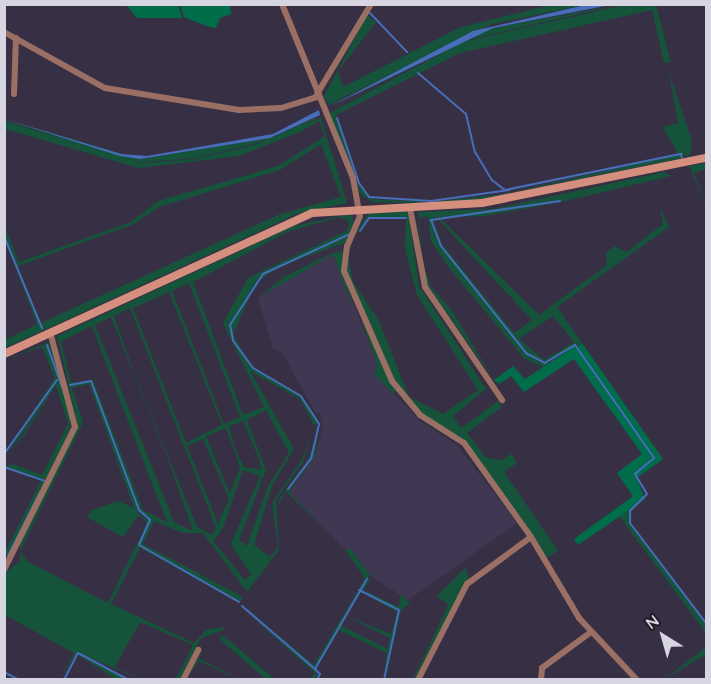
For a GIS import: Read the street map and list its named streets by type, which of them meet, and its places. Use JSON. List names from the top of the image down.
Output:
{
  "north": "top left"
}
